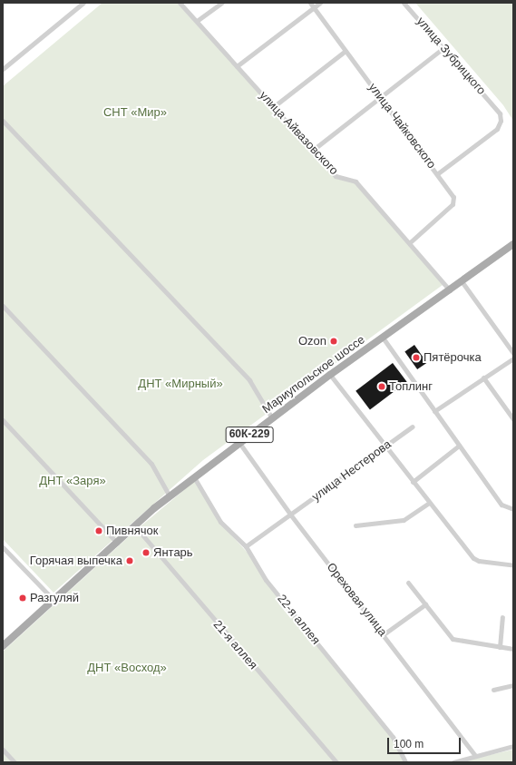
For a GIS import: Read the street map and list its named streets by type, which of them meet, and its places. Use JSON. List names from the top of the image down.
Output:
{
  "streets": {
    "main road": ["Мариупольское шоссе", "60К-229"],
    "street": [
      "улица Зубрицкого",
      "улица Чайковского",
      "улица Айвазовского",
      "улица Нестерова",
      "Ореховая улица",
      "22-я аллея",
      "21-я аллея"
    ]
  },
  "crossings": [
    ["улица Зубрицкого", "улица Чайковского"],
    ["улица Чайковского", "улица Айвазовского"],
    ["улица Айвазовского", "Мариупольское шоссе"],
    ["Мариупольское шоссе", "Ореховая улица"],
    ["Мариупольское шоссе", "22-я аллея"],
    ["Мариупольское шоссе", "21-я аллея"],
    ["улица Нестерова", "Ореховая улица"],
    ["улица Нестерова", "22-я аллея"]
  ],
  "parks": [
    "СНТ «Мир»",
    "ДНТ «Мирный»",
    "ДНТ «Заря»",
    "ДНТ «Восход»"
  ],
  "places": [
    "Ozon",
    "Пятёрочка",
    "Топлинг",
    "Пивнячок",
    "Янтарь",
    "Горячая выпечка",
    "Разгуляй"
  ],
  "scale_bar": "100 m"
}
